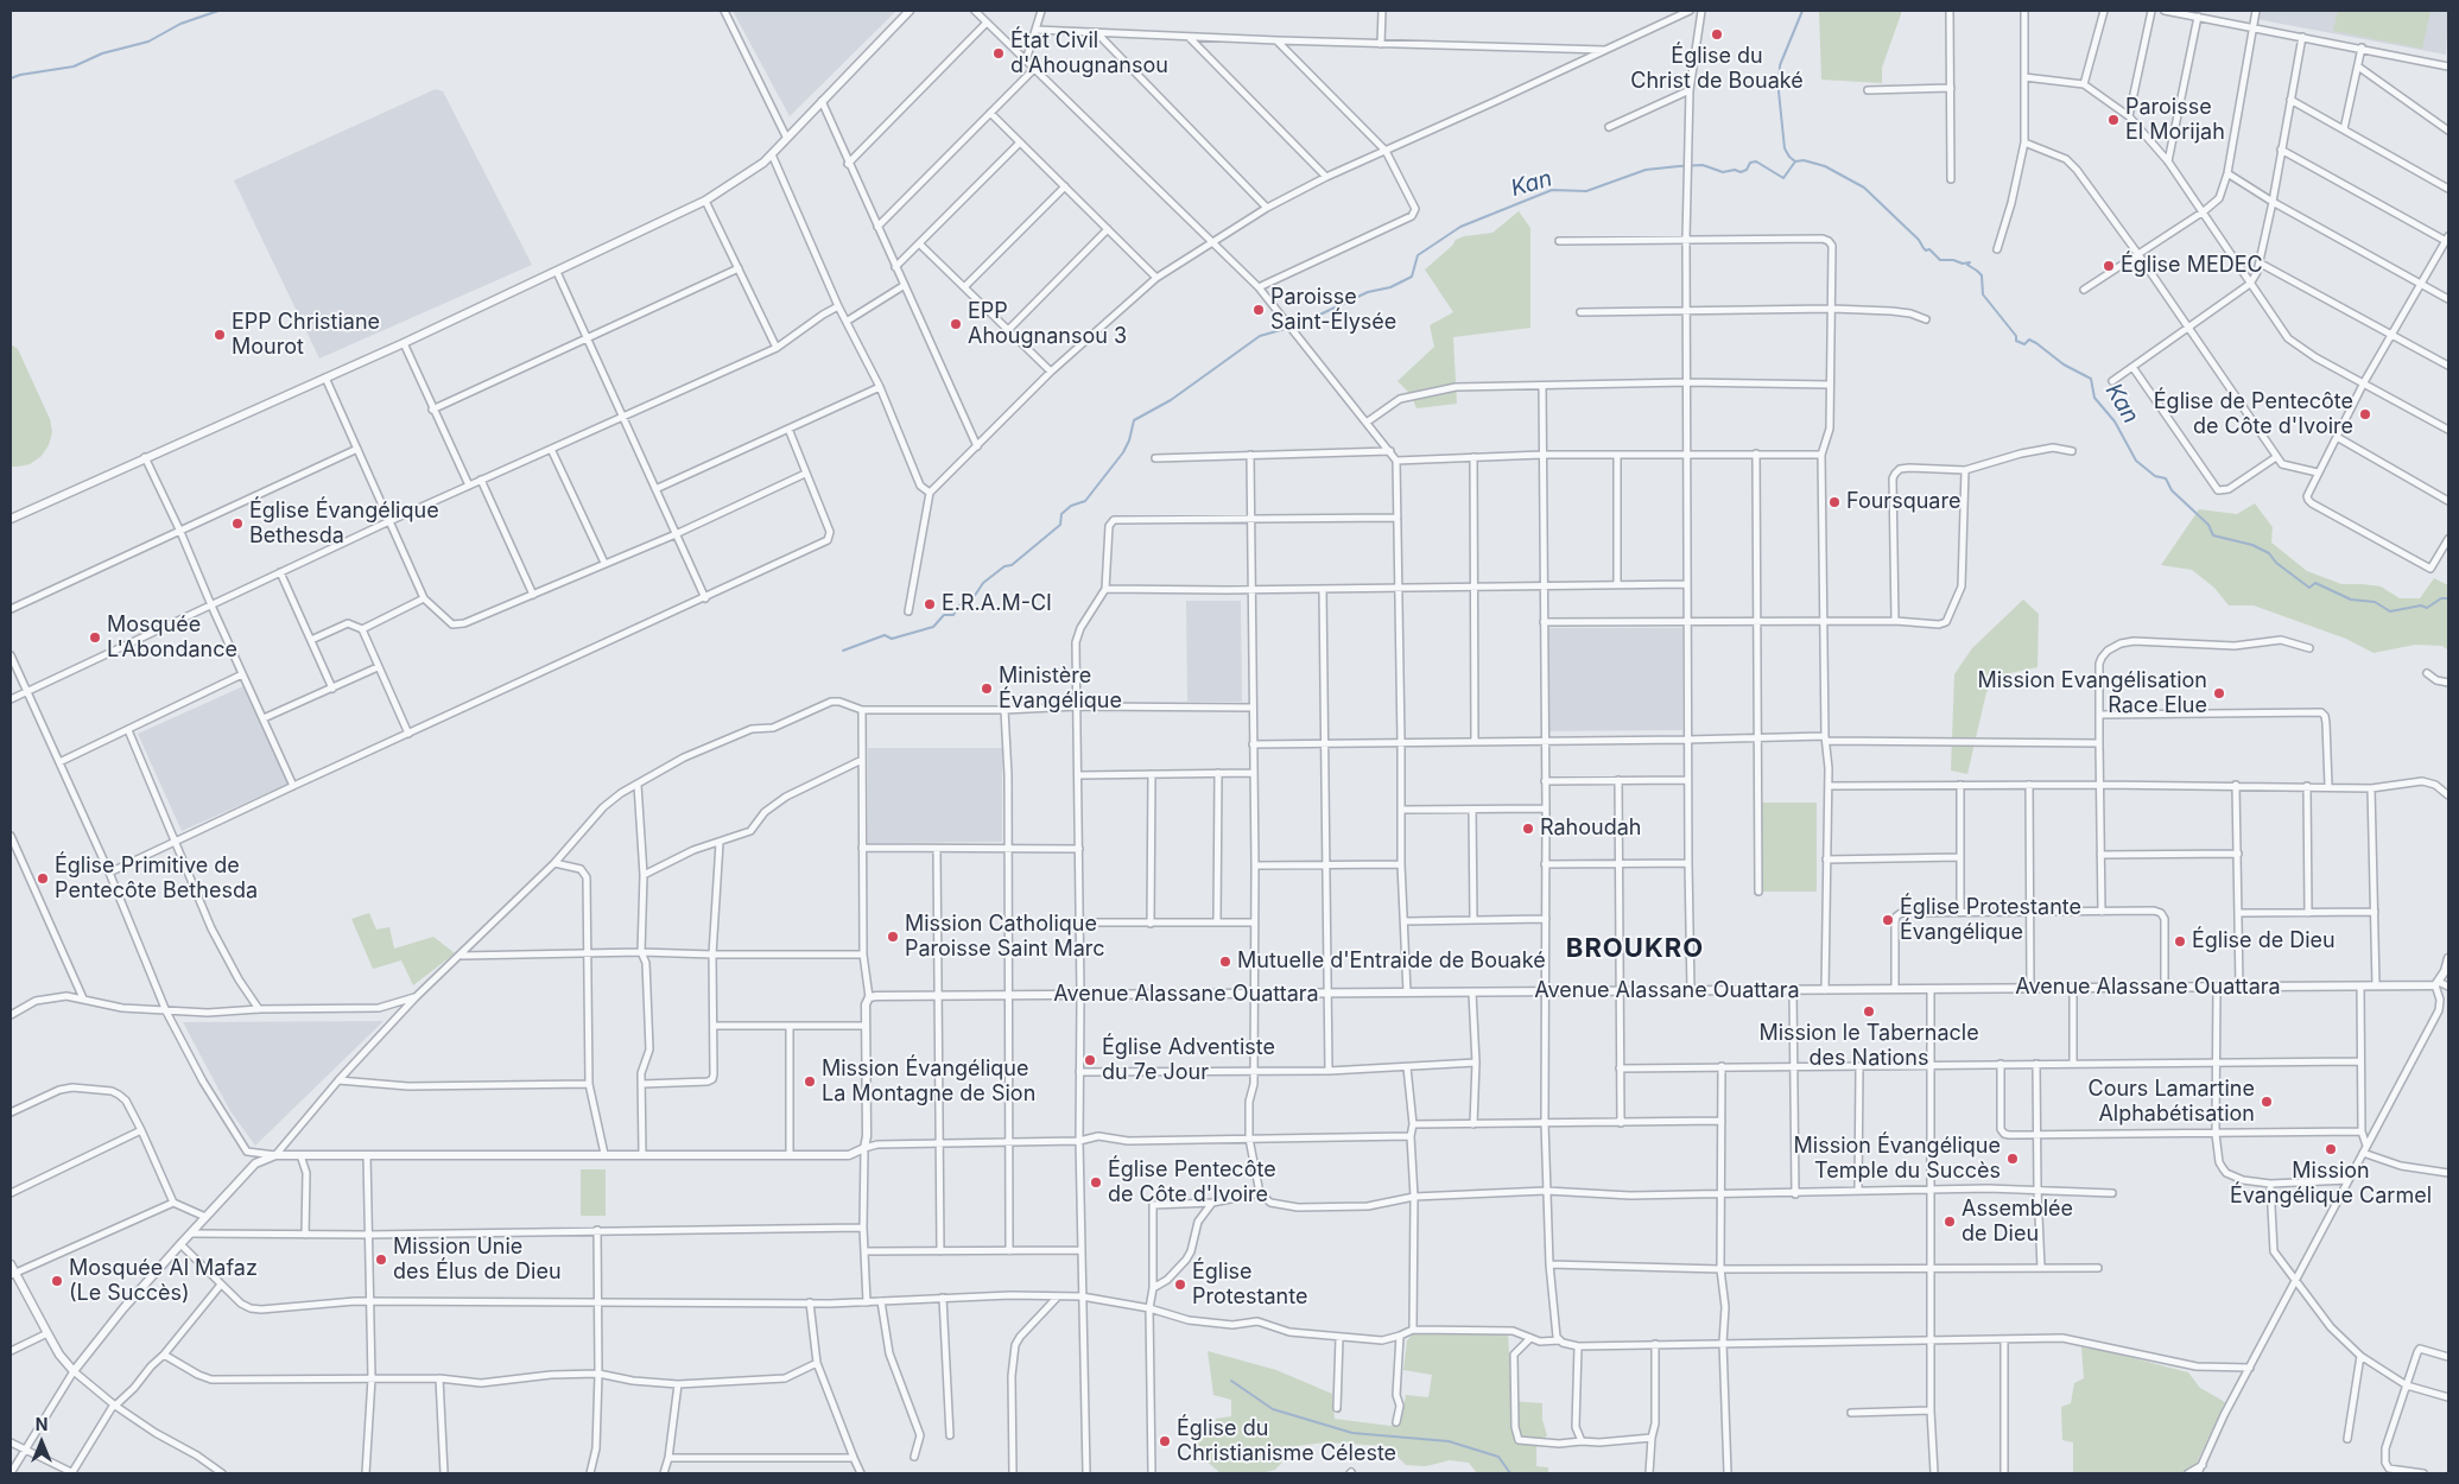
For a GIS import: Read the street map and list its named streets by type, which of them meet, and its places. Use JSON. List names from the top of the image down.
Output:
{
  "streets": {
    "street": ["Avenue Alassane Ouattara"]
  },
  "districts": ["BROUKRO"],
  "water": ["Kan"],
  "places": [
    "Église du Christ de Bouaké",
    "État Civil d'Ahougnansou",
    "Paroisse El Morijah",
    "Église MEDEC",
    "Paroisse Saint-Élysée",
    "EPP Ahougnansou 3",
    "EPP Christiane Mourot",
    "Église de Pentecôte de Côte d'Ivoire",
    "Foursquare",
    "Église Évangélique Bethesda",
    "E.R.A.M-CI",
    "Mosquée L'Abondance",
    "Ministère Évangélique",
    "Mission Evangélisation Race Elue",
    "Rahoudah",
    "Église Primitive de Pentecôte Bethesda",
    "Église Protestante Évangélique",
    "Mission Catholique Paroisse Saint Marc",
    "Église de Dieu",
    "Mutuelle d'Entraide de Bouaké",
    "Mission le Tabernacle des Nations",
    "Église Adventiste du 7e Jour",
    "Mission Évangélique La Montagne de Sion",
    "Cours Lamartine Alphabétisation",
    "Mission Évangélique Carmel",
    "Mission Évangélique Temple du Succès",
    "Église Pentecôte de Côte d'Ivoire",
    "Assemblée de Dieu",
    "Mission Unie des Élus de Dieu",
    "Mosquée Al Mafaz (Le Succès)",
    "Église Protestante",
    "Église du Christianisme Céleste"
  ],
  "north": "top"
}
